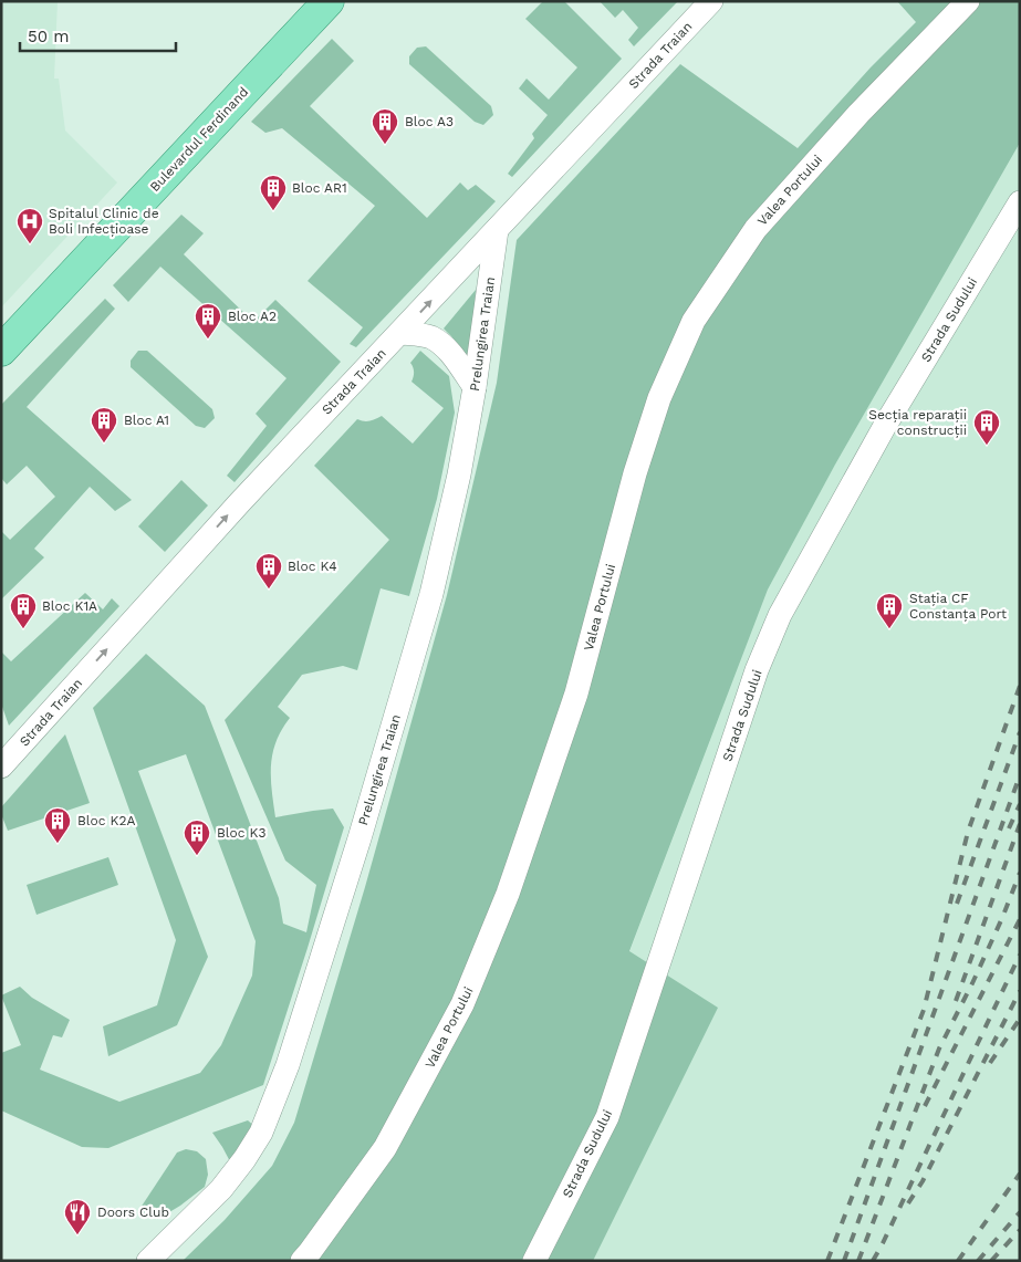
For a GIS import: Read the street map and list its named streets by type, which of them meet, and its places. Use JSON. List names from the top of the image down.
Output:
{
  "streets": {
    "main road": ["Bulevardul Ferdinand"],
    "street": [
      "Strada Traian",
      "Valea Portului",
      "Strada Sudului",
      "Prelungirea Traian"
    ]
  },
  "crossings": [
    ["Strada Traian", "Prelungirea Traian"]
  ],
  "one_way": ["Strada Traian"],
  "places": {
    "building": [
      "Bloc A3",
      "Bloc AR1",
      "Bloc A2",
      "Bloc A1",
      "Secția reparații construcții",
      "Bloc K4",
      "Bloc K1A",
      "Stația CF Constanța Port",
      "Bloc K2A",
      "Bloc K3"
    ],
    "hospital": ["Spitalul Clinic de Boli Infecțioase"],
    "restaurant": ["Doors Club"]
  },
  "scale_bar": "50 m"
}
